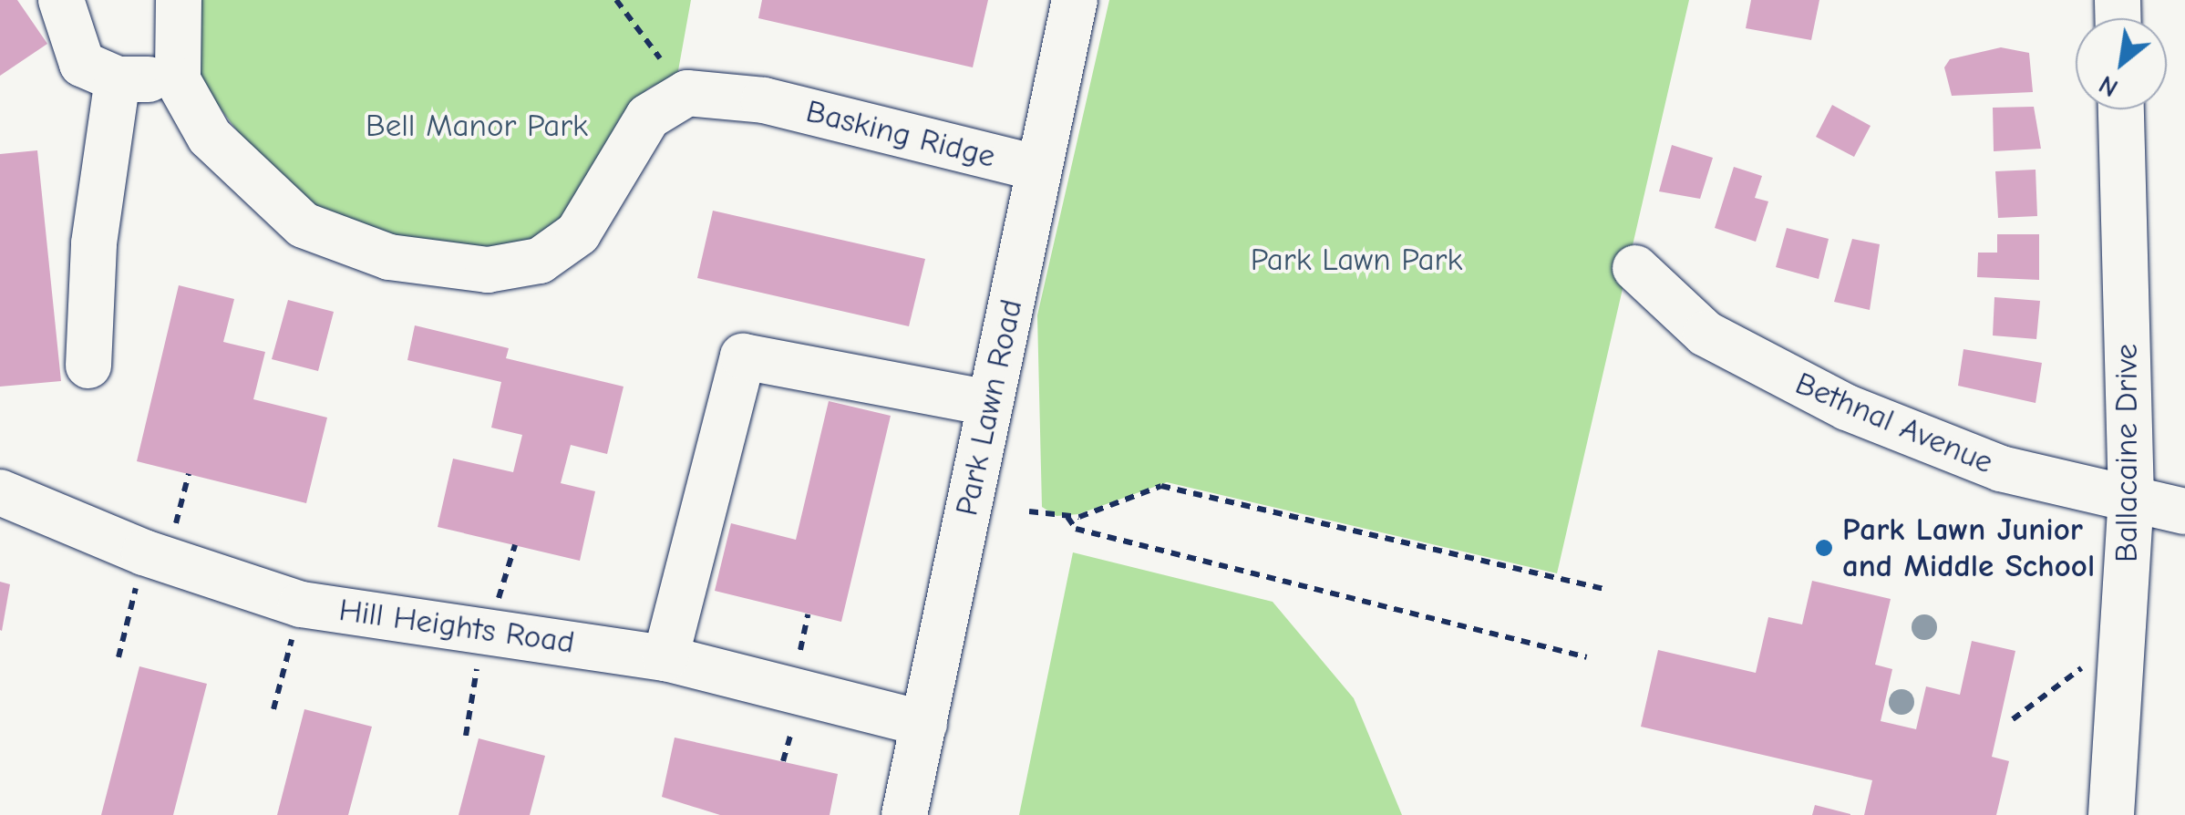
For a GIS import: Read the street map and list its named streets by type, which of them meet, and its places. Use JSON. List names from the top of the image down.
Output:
{
  "streets": {
    "street": [
      "Basking Ridge",
      "Park Lawn Road",
      "Bethnal Avenue",
      "Ballacaine Drive",
      "Hill Heights Road"
    ]
  },
  "crossings": [
    ["Basking Ridge", "Park Lawn Road"],
    ["Park Lawn Road", "Hill Heights Road"],
    ["Bethnal Avenue", "Ballacaine Drive"]
  ],
  "parks": ["Bell Manor Park", "Park Lawn Park"],
  "places": ["Park Lawn Junior and Middle School"],
  "north": "bottom left"
}
